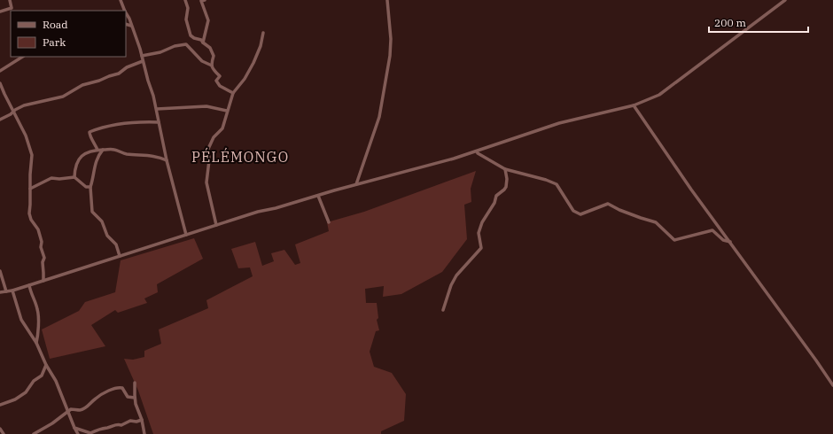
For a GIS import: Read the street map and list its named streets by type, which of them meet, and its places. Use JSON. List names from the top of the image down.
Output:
{
  "districts": ["PÉLÉMONGO"],
  "legend": ["Road", "Park"],
  "scale_bar": "200 m"
}
